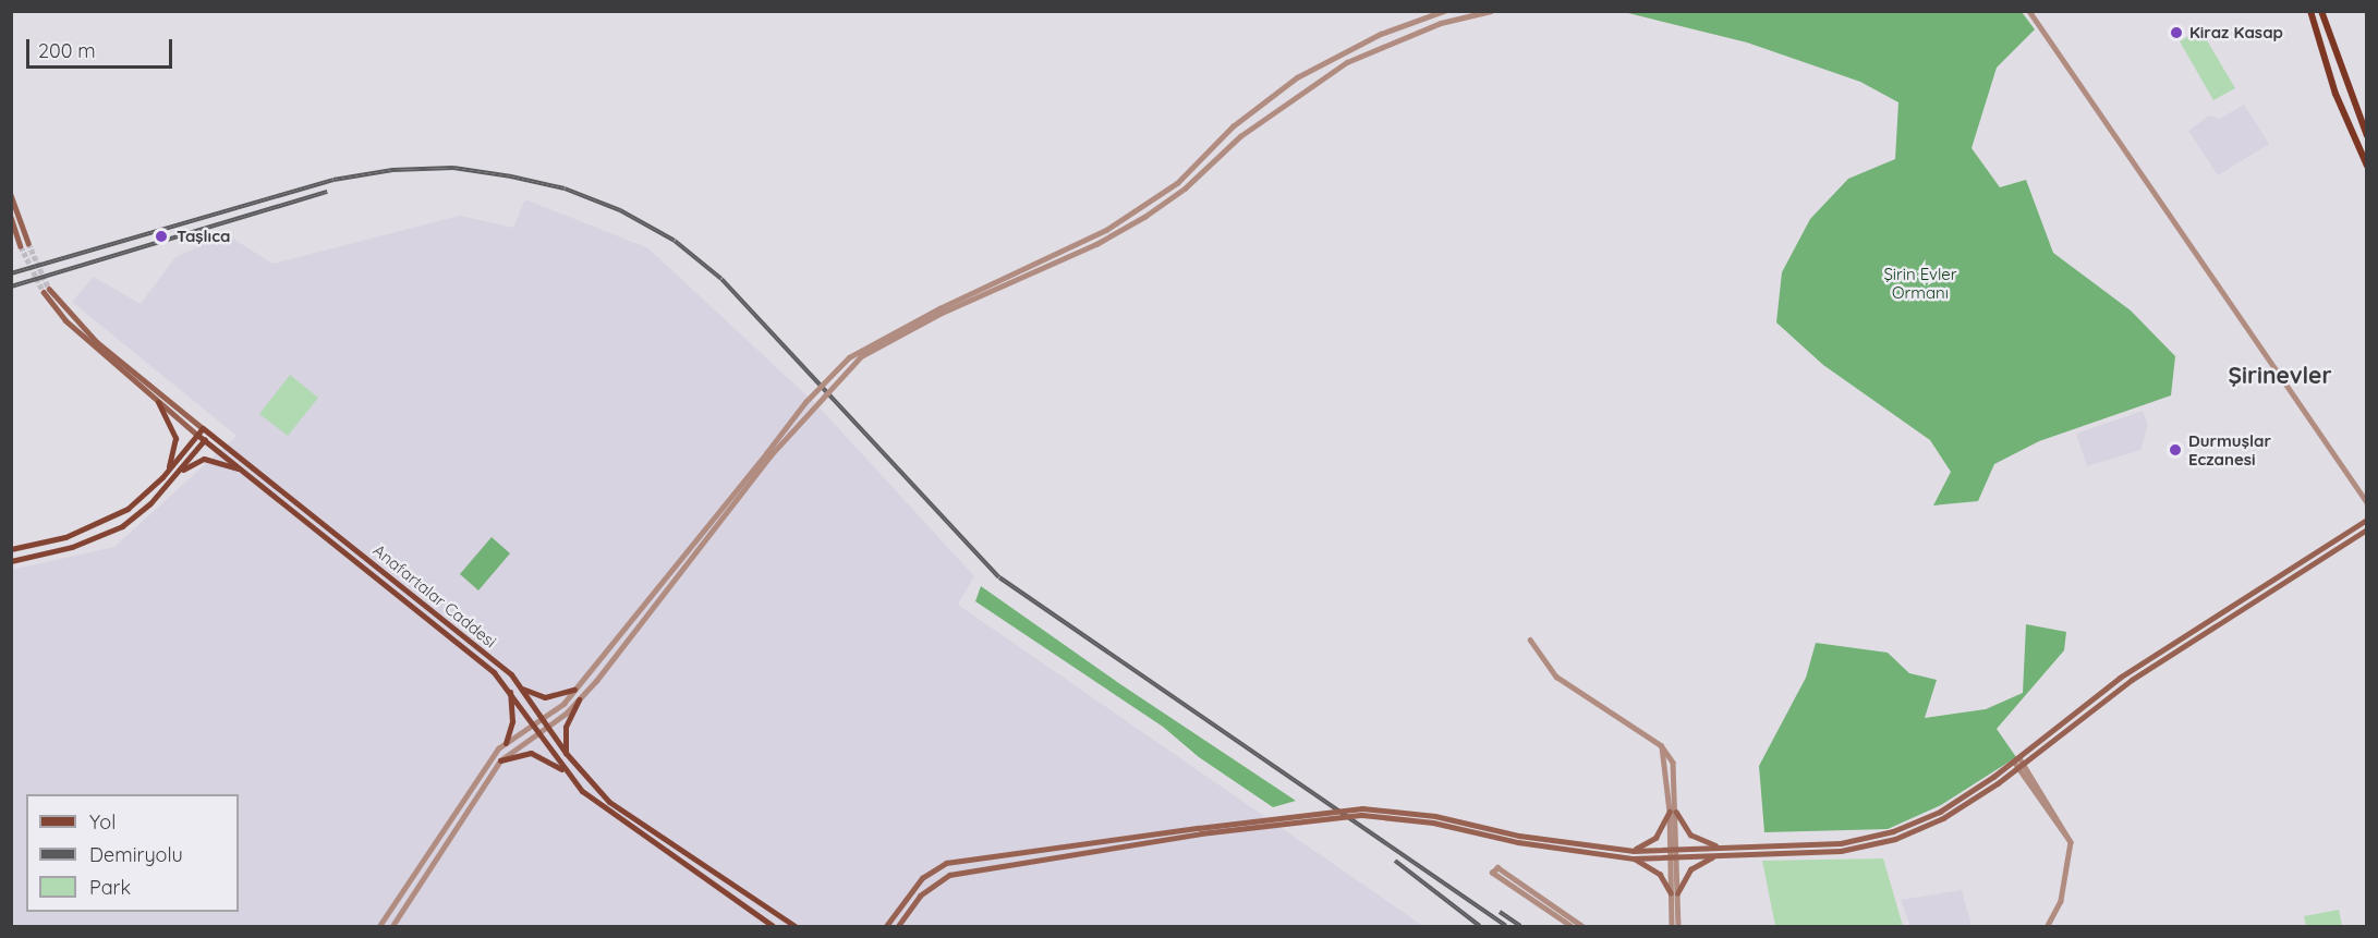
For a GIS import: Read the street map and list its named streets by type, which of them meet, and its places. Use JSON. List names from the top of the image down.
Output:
{
  "streets": {
    "main road": ["Anafartalar Caddesi"]
  },
  "districts": ["Şirinevler"],
  "parks": ["Şirin Evler Ormanı"],
  "places": ["Kiraz Kasap", "Taşlıca", "Durmuşlar Eczanesi"],
  "legend": ["Yol", "Demiryolu", "Park"],
  "scale_bar": "200 m"
}
